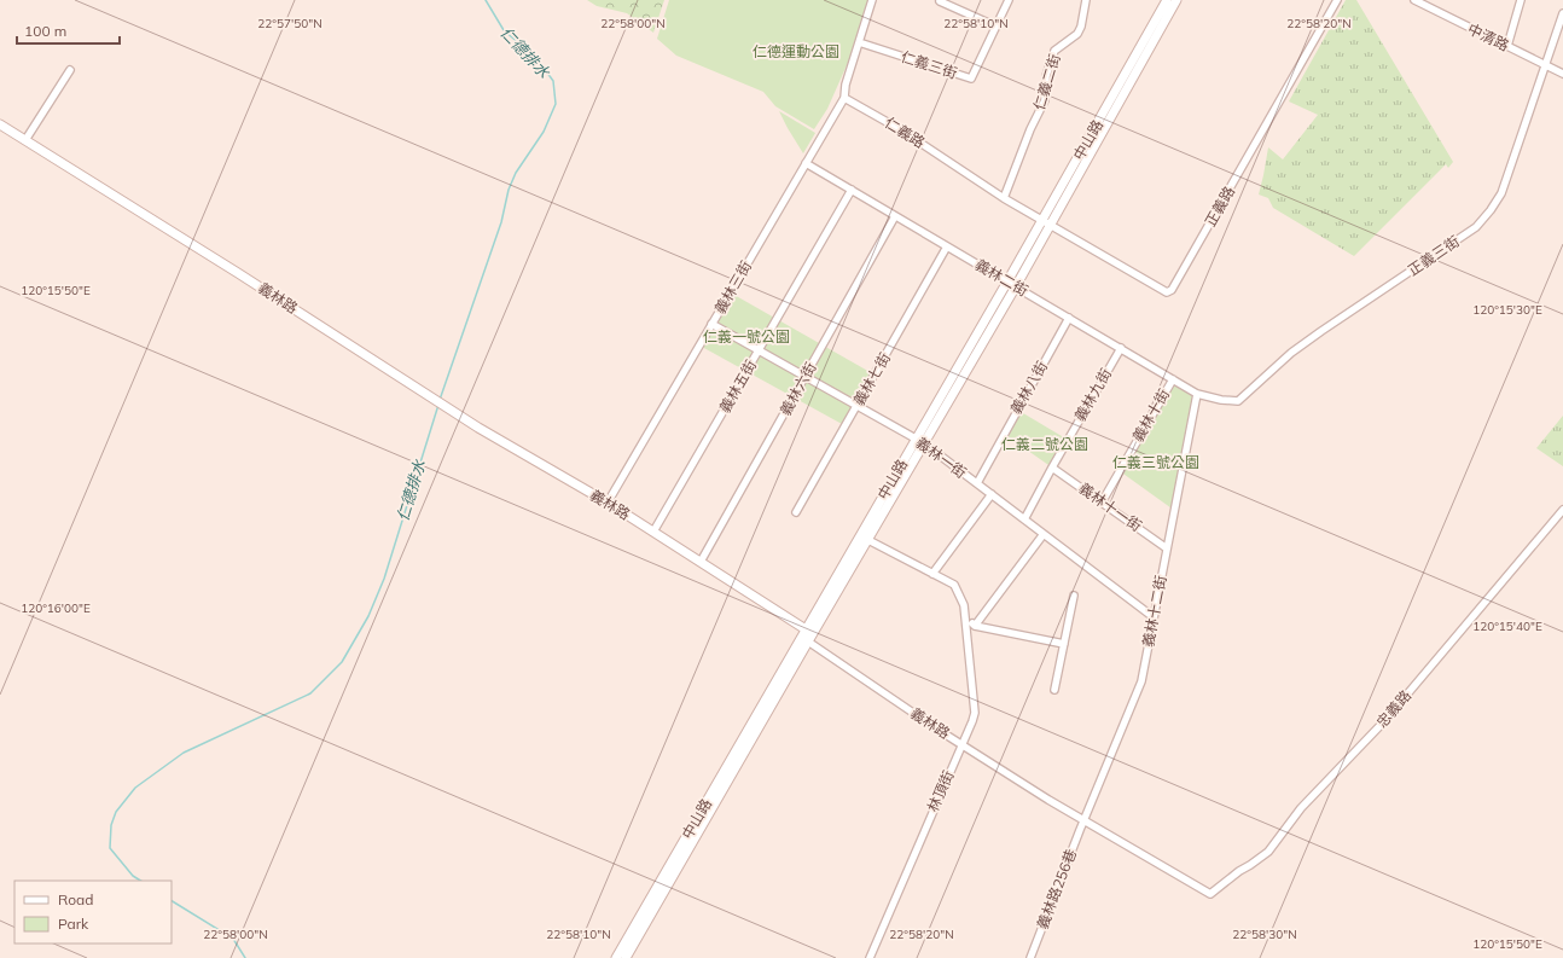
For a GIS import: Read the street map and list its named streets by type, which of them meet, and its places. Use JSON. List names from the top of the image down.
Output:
{
  "streets": {
    "main road": ["中山路", "義林路"],
    "street": [
      "中清路",
      "仁義三街",
      "仁義二街",
      "仁義路",
      "正義路",
      "正義三街",
      "義林二街",
      "義林三街",
      "義林七街",
      "義林五街",
      "義林八街",
      "義林六街",
      "義林九街",
      "義林十街",
      "義林一街",
      "義林十一街",
      "義林十二街",
      "忠義路",
      "林頂街",
      "義林路256巷"
    ]
  },
  "crossings": [
    ["中清路", "正義三街"],
    ["仁義二街", "仁義路"],
    ["仁義路", "中山路"],
    ["仁義路", "正義路"],
    ["仁義路", "義林三街"],
    ["中山路", "正義路"],
    ["中山路", "義林二街"],
    ["中山路", "義林路"],
    ["中山路", "義林一街"],
    ["中山路", "林頂街"],
    ["正義三街", "義林二街"],
    ["正義三街", "義林十二街"],
    ["義林二街", "義林三街"],
    ["義林二街", "義林七街"],
    ["義林二街", "義林五街"],
    ["義林二街", "義林八街"],
    ["義林二街", "義林六街"],
    ["義林二街", "義林九街"],
    ["義林二街", "義林十街"],
    ["義林二街", "義林十二街"],
    ["義林三街", "義林路"],
    ["義林三街", "義林一街"],
    ["義林路", "義林五街"],
    ["義林路", "義林六街"],
    ["義林路", "義林十二街"],
    ["義林路", "忠義路"],
    ["義林路", "林頂街"],
    ["義林路", "義林路256巷"],
    ["義林七街", "義林一街"],
    ["義林五街", "義林一街"],
    ["義林八街", "義林一街"],
    ["義林六街", "義林一街"],
    ["義林九街", "義林一街"],
    ["義林九街", "義林十一街"],
    ["義林十街", "義林十一街"],
    ["義林一街", "義林十二街"],
    ["義林十一街", "義林十二街"],
    ["義林十二街", "義林路256巷"]
  ],
  "water": ["仁德排水"],
  "parks": [
    "仁德運動公園",
    "仁義一號公園",
    "仁義二號公園",
    "仁義三號公園"
  ],
  "legend": ["Road", "Park"],
  "scale_bar": "100 m",
  "coordinates": [
    "22°57'50\"N",
    "22°58'00\"N",
    "22°58'10\"N",
    "22°58'20\"N",
    "120°15'50\"E",
    "120°15'30\"E",
    "120°16'00\"E",
    "120°15'40\"E",
    "22°58'30\"N"
  ]
}
